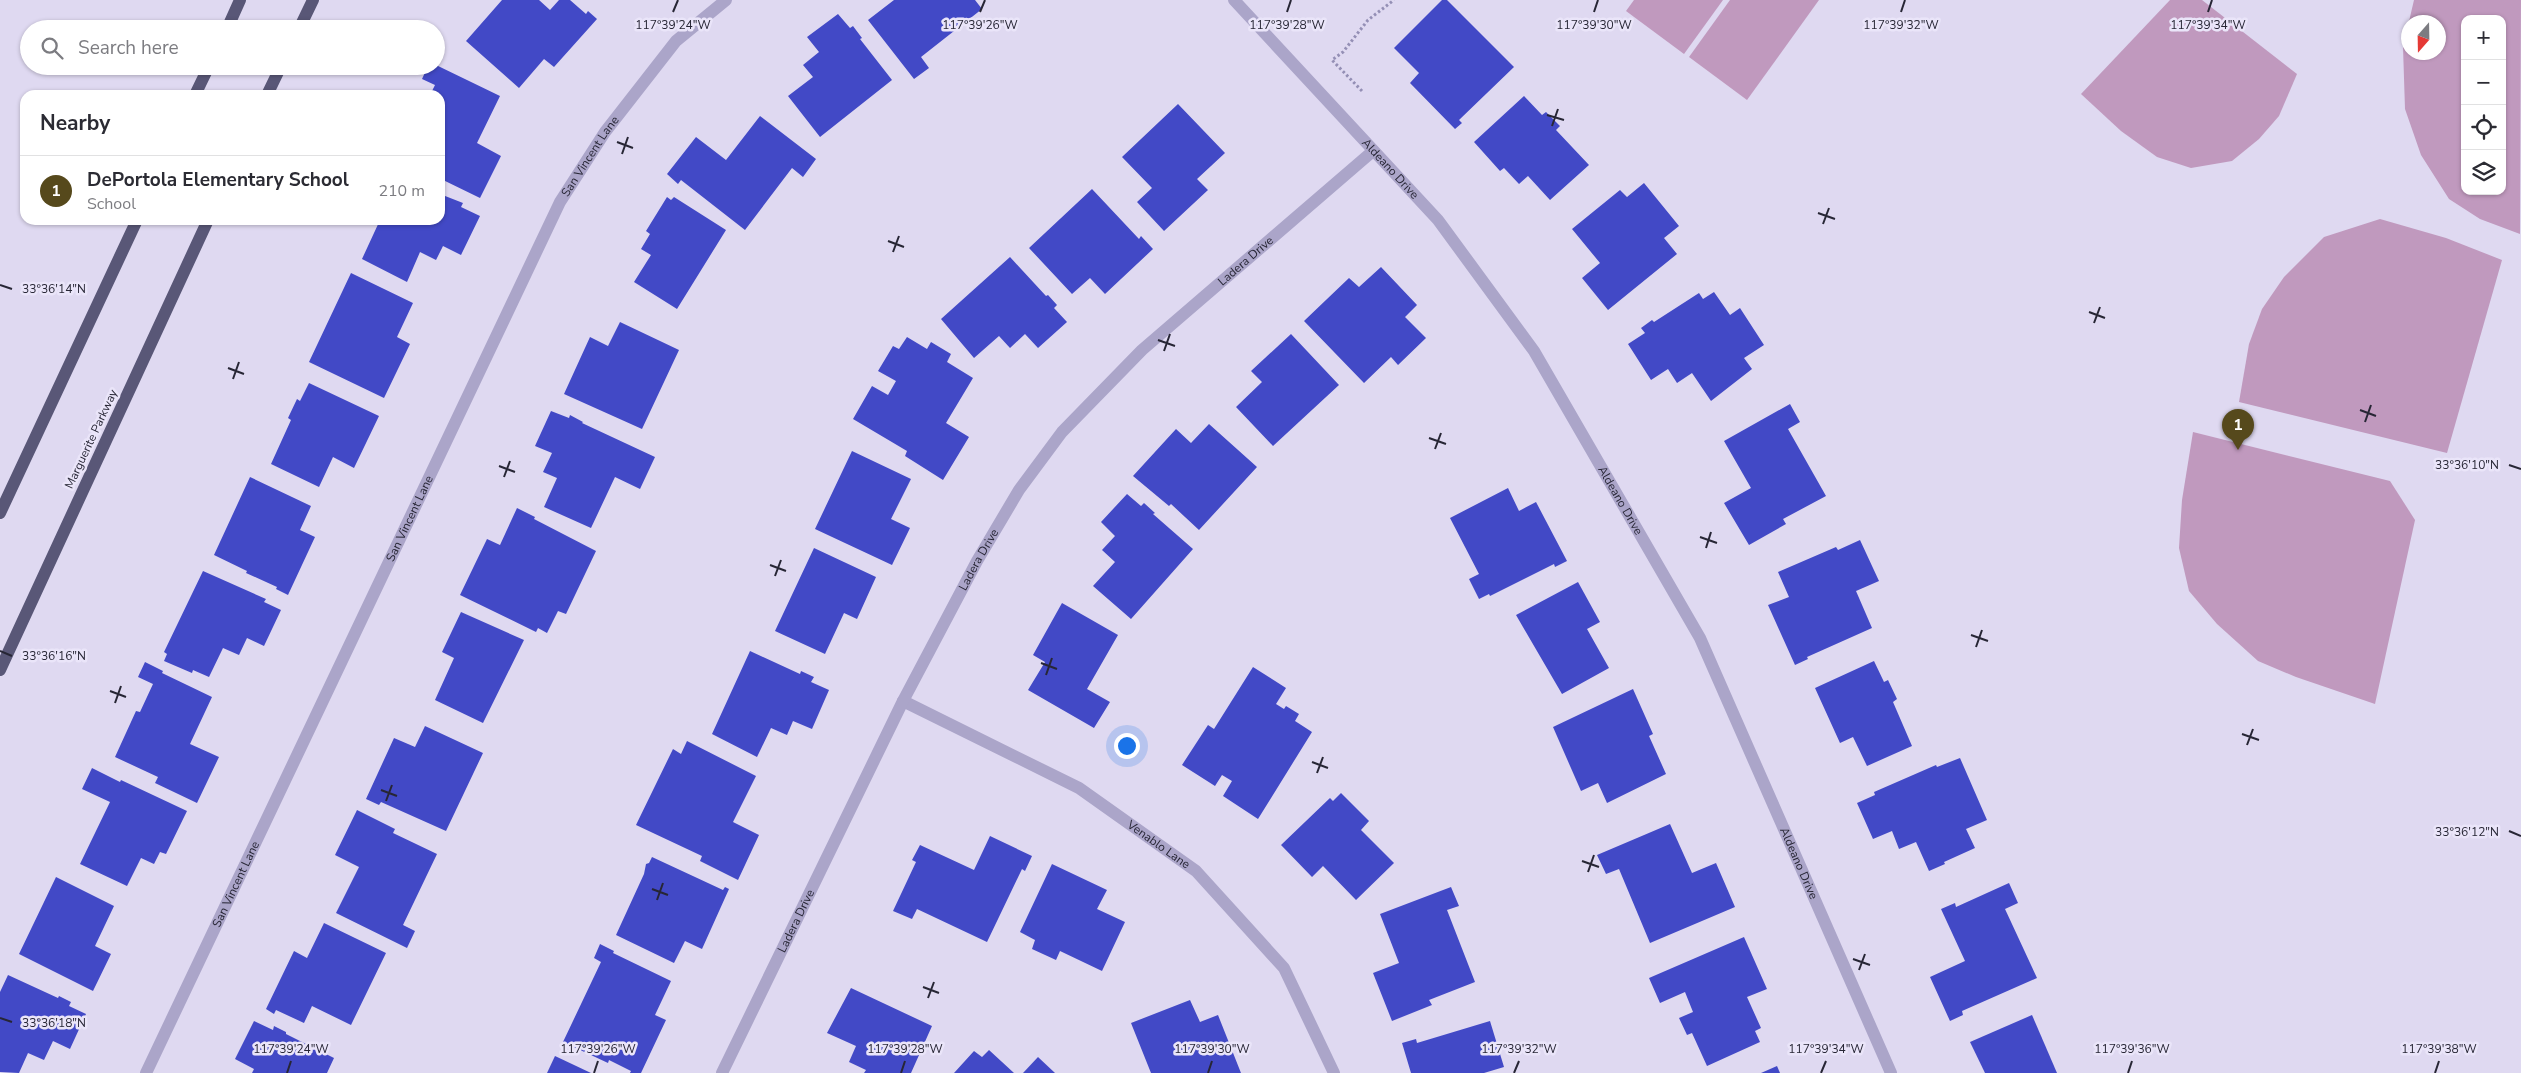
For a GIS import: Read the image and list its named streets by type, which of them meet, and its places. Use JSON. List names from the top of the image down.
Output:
{
  "streets": {
    "main road": ["Marguerite Parkway"],
    "street": [
      "San Vincent Lane",
      "Aldeano Drive",
      "Ladera Drive",
      "Venablo Lane"
    ]
  },
  "crossings": [
    ["Aldeano Drive", "Ladera Drive"],
    ["Ladera Drive", "Venablo Lane"]
  ],
  "north": "bottom",
  "page": {
    "map_buttons": ["+", "−"],
    "search": "Search here",
    "heading": "Nearby",
    "list": [
      {
        "mark": "1",
        "name": "DePortola Elementary School",
        "note": "School",
        "value": "210 m"
      }
    ],
    "pins": "1"
  },
  "coordinates": [
    "117°39'24\"W",
    "117°39'26\"W",
    "117°39'28\"W",
    "117°39'30\"W",
    "117°39'32\"W",
    "117°39'34\"W",
    "33°36'14\"N",
    "33°36'10\"N",
    "33°36'16\"N",
    "33°36'12\"N",
    "33°36'18\"N",
    "117°39'36\"W",
    "117°39'38\"W"
  ]
}
